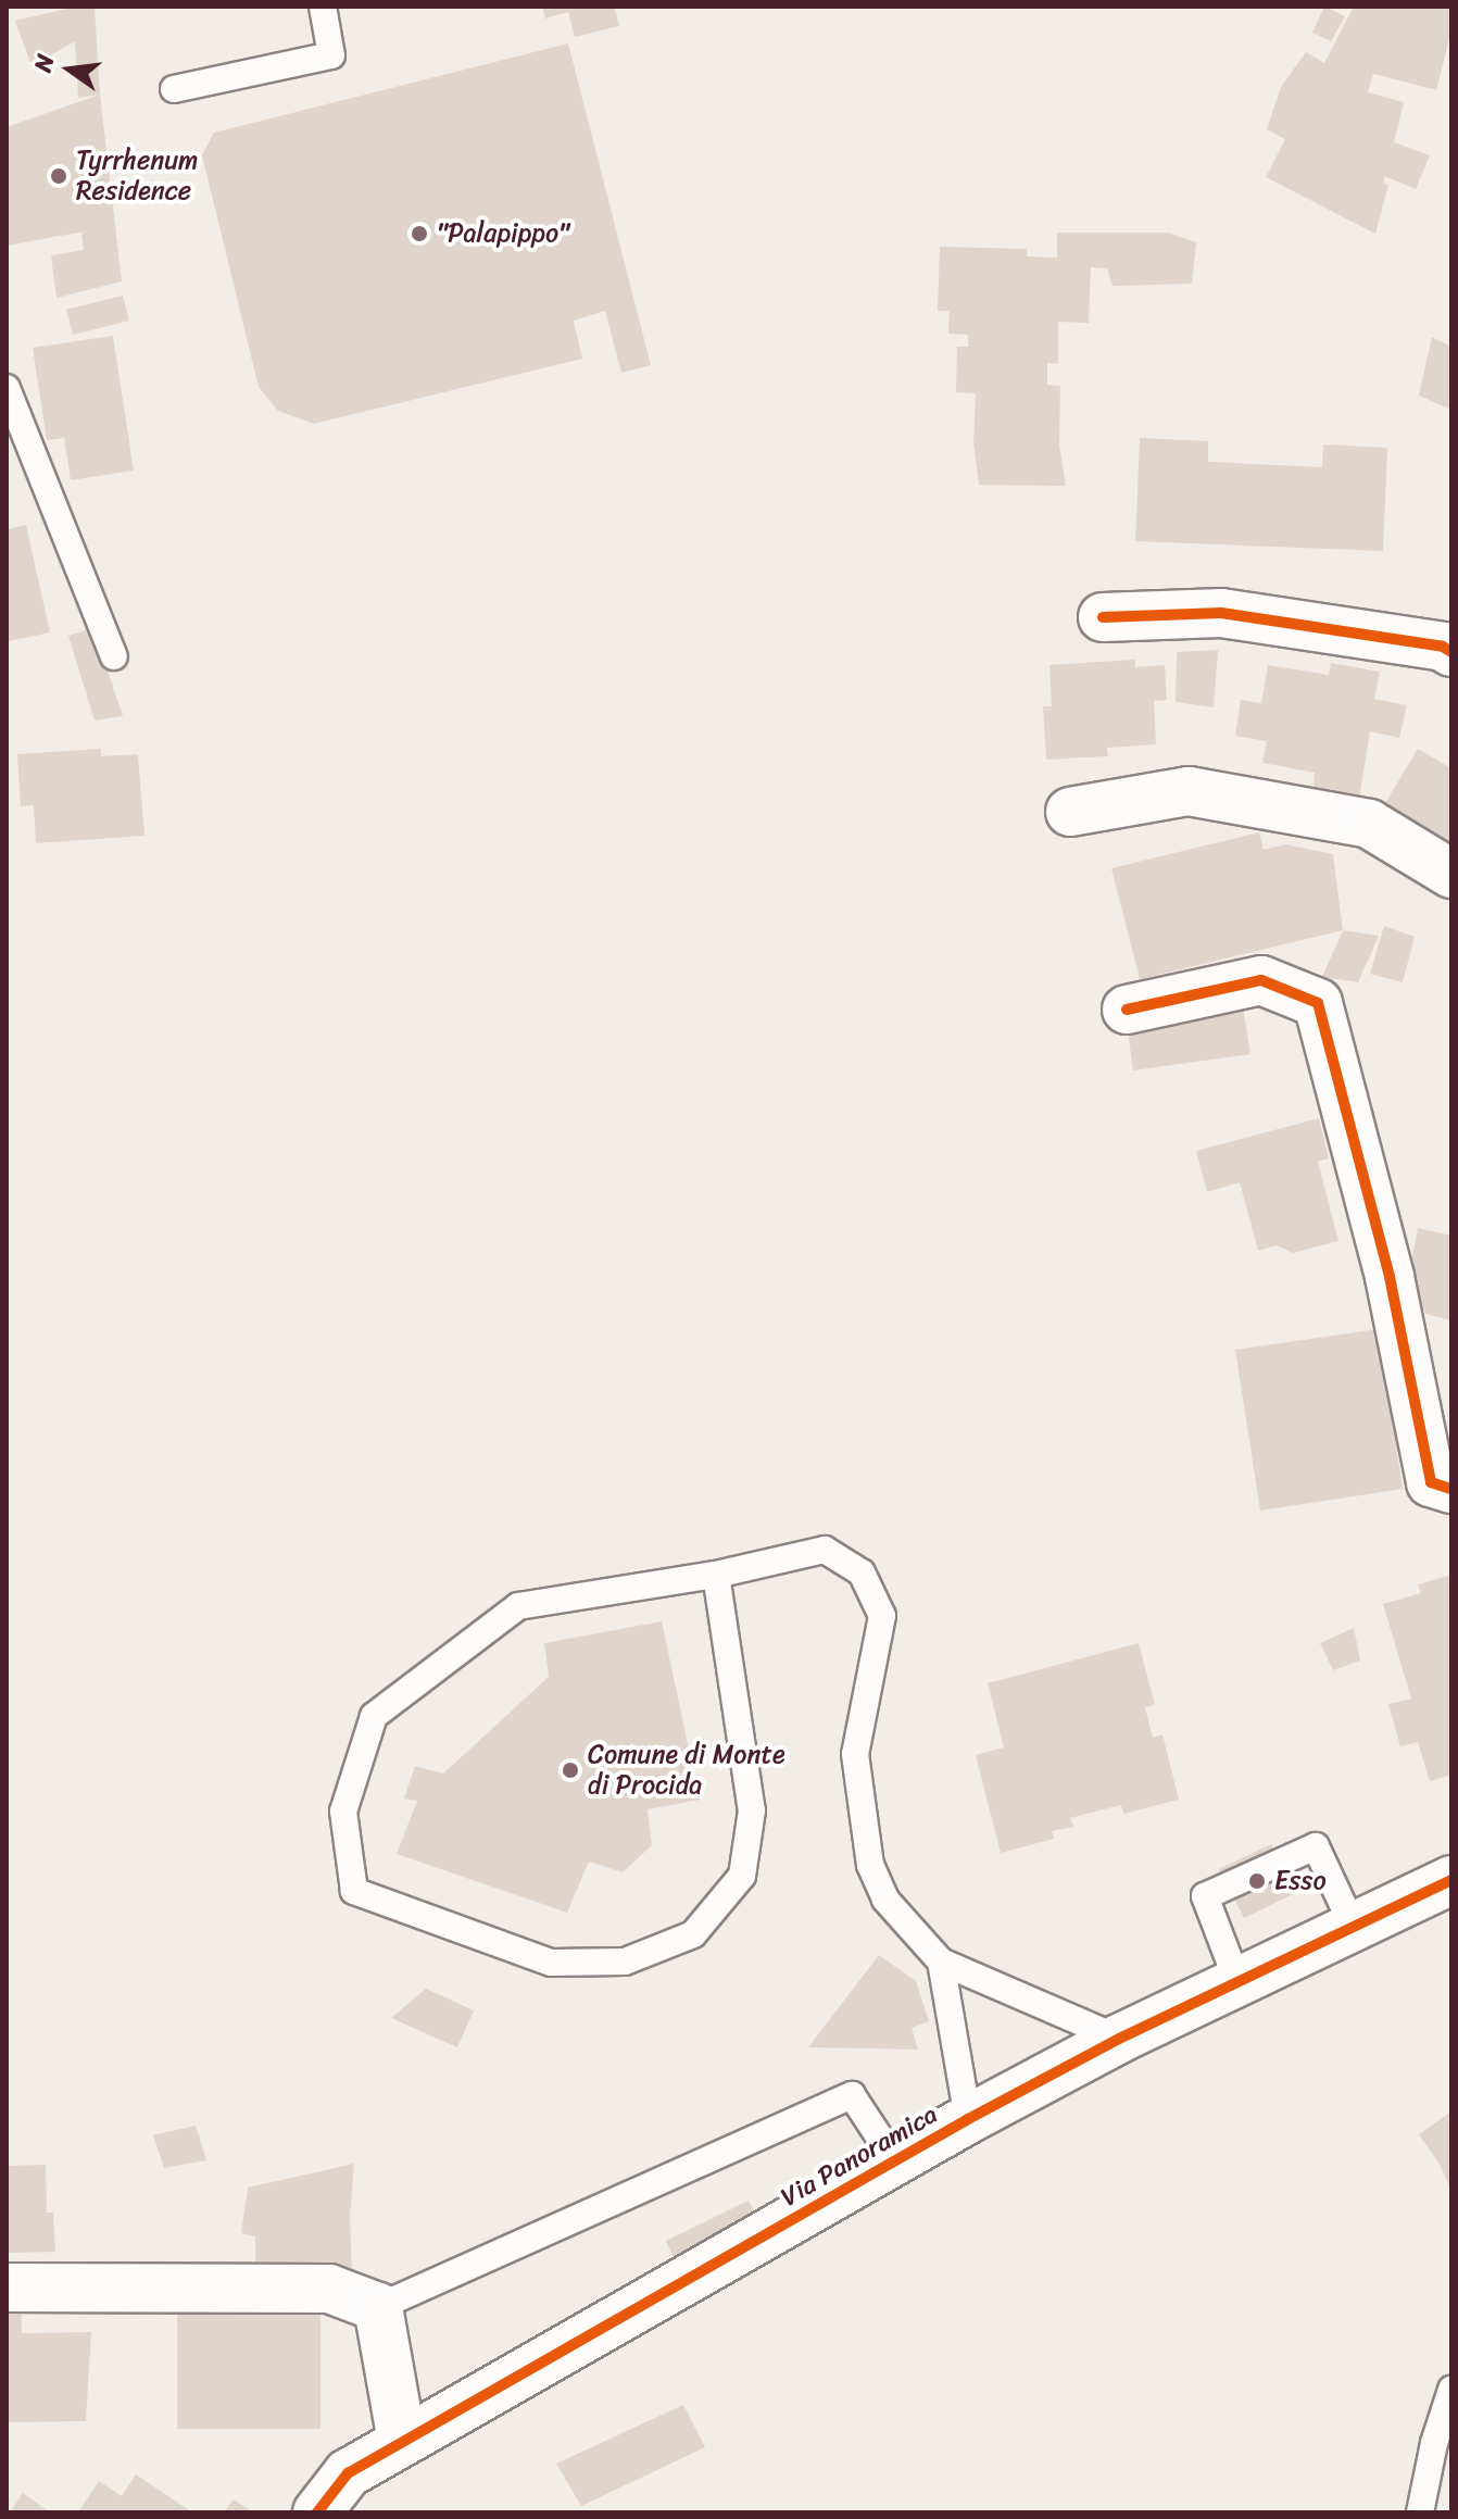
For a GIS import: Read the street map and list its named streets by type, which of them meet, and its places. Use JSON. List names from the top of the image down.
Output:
{
  "streets": {
    "street": ["Via Panoramica"]
  },
  "places": [
    "Tyrrhenum Residence",
    "\"Palapippo\"",
    "Comune di Monte di Procida",
    "Esso"
  ],
  "north": "left"
}
